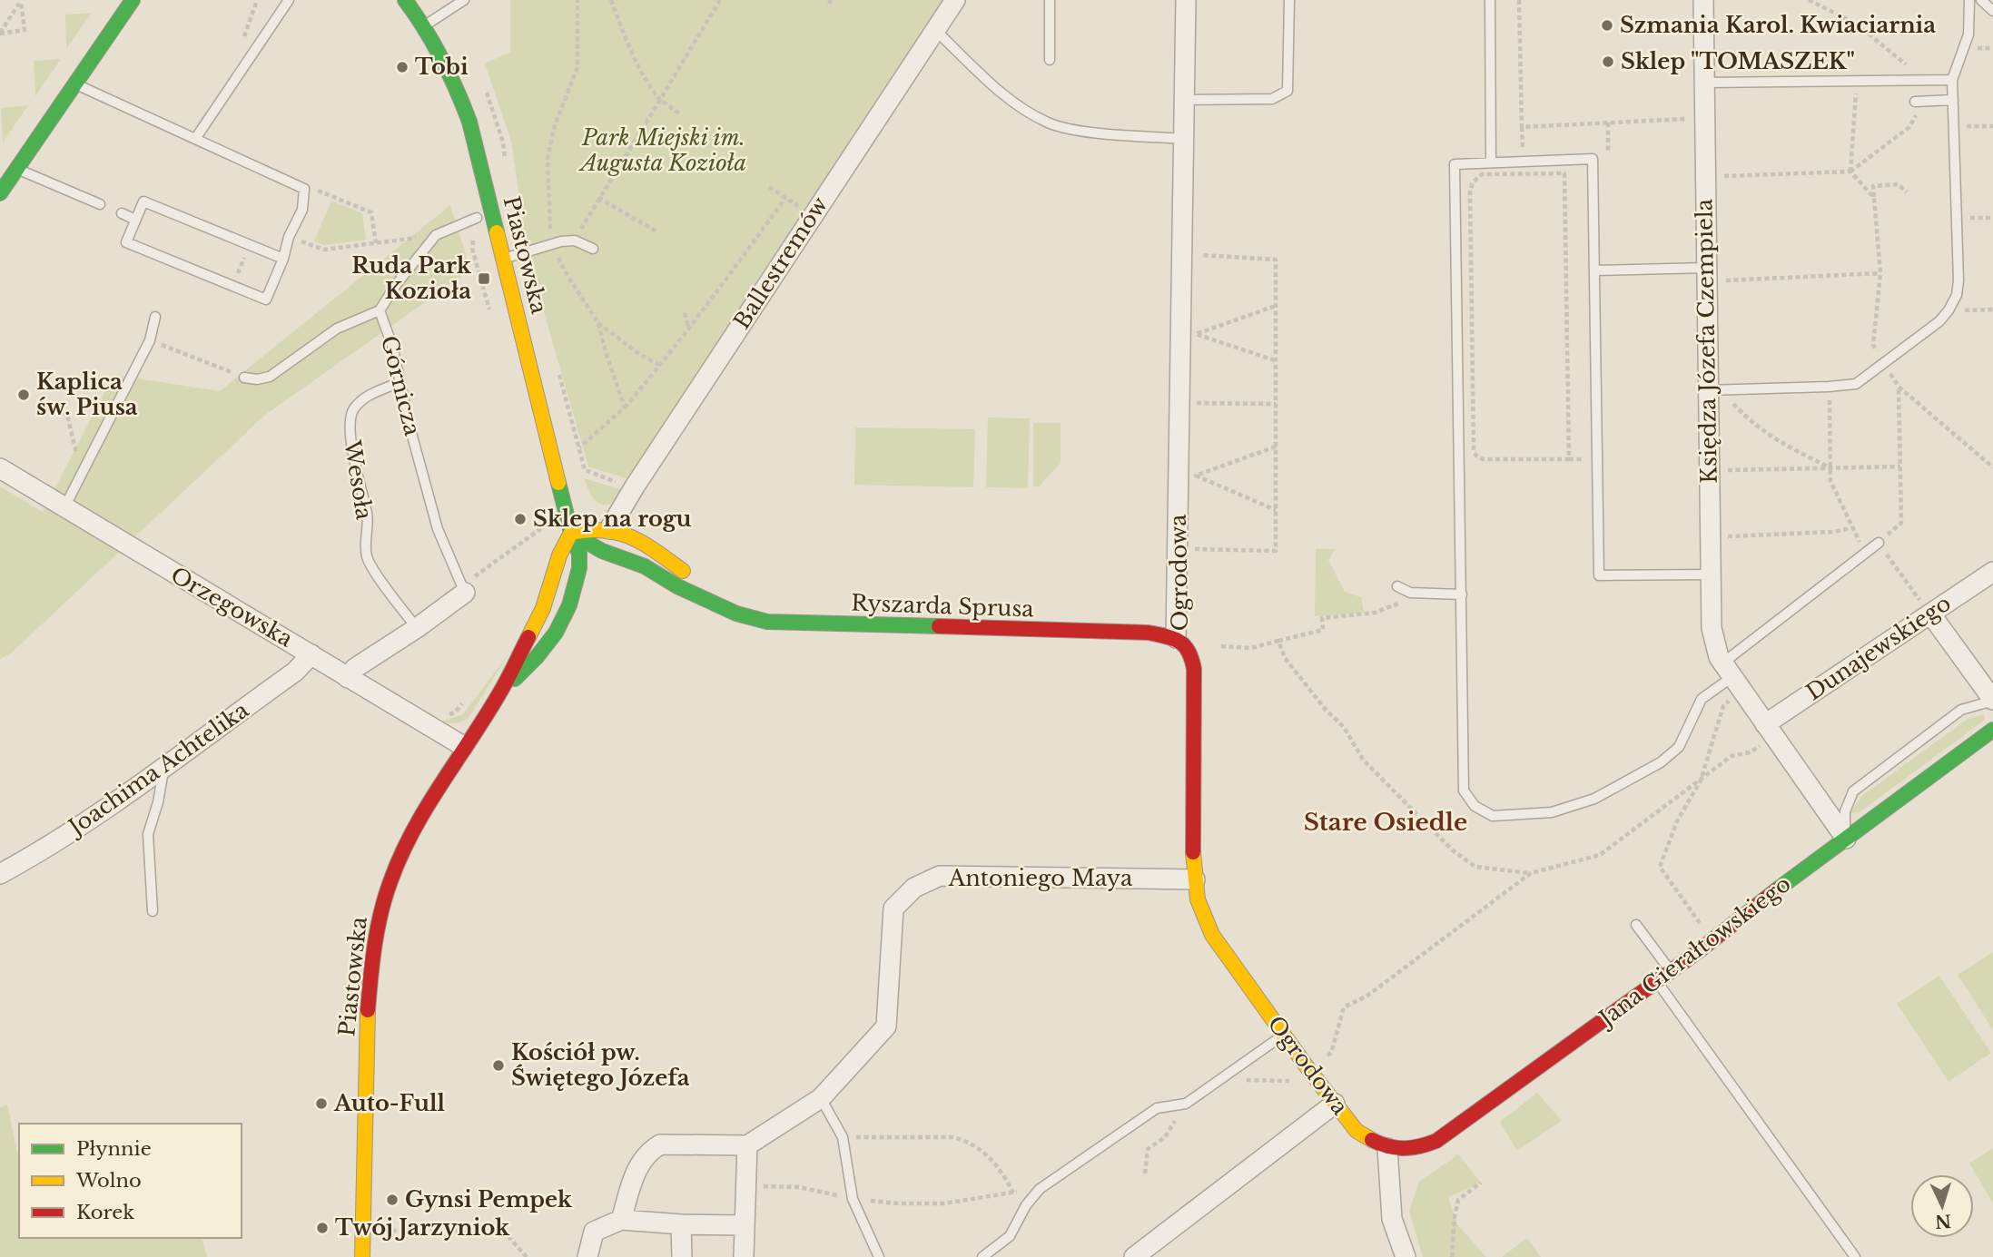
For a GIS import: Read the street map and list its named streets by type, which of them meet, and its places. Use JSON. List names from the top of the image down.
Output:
{
  "streets": {
    "street": [
      "Piastowska",
      "Ballestremów",
      "Księdza Józefa Czempiela",
      "Ogrodowa",
      "Ryszarda Sprusa",
      "Orzegowska",
      "Dunajewskiego",
      "Joachima Achtelika",
      "Antoniego Maya",
      "Jana Gierałtowskiego"
    ],
    "lane": ["Górnicza", "Wesoła"]
  },
  "crossings": [
    ["Piastowska", "Ryszarda Sprusa"],
    ["Piastowska", "Orzegowska"],
    ["Ballestremów", "Ryszarda Sprusa"],
    ["Księdza Józefa Czempiela", "Dunajewskiego"],
    ["Księdza Józefa Czempiela", "Jana Gierałtowskiego"],
    ["Górnicza", "Wesoła"],
    ["Ogrodowa", "Ryszarda Sprusa"],
    ["Ogrodowa", "Antoniego Maya"],
    ["Ogrodowa", "Jana Gierałtowskiego"],
    ["Orzegowska", "Joachima Achtelika"]
  ],
  "districts": ["Stare Osiedle"],
  "parks": ["Park Miejski im. Augusta Kozioła"],
  "places": {
    "other": [
      "Szmania Karol. Kwiaciarnia",
      "Sklep \"TOMASZEK\"",
      "Tobi",
      "Kaplica św. Piusa",
      "Sklep na rogu",
      "Kościół pw. Świętego Józefa",
      "Auto-Full",
      "Gynsi Pempek",
      "Twój Jarzyniok"
    ],
    "transit": ["Ruda Park Kozioła"]
  },
  "legend": ["Płynnie", "Wolno", "Korek"],
  "north": "bottom"
}
